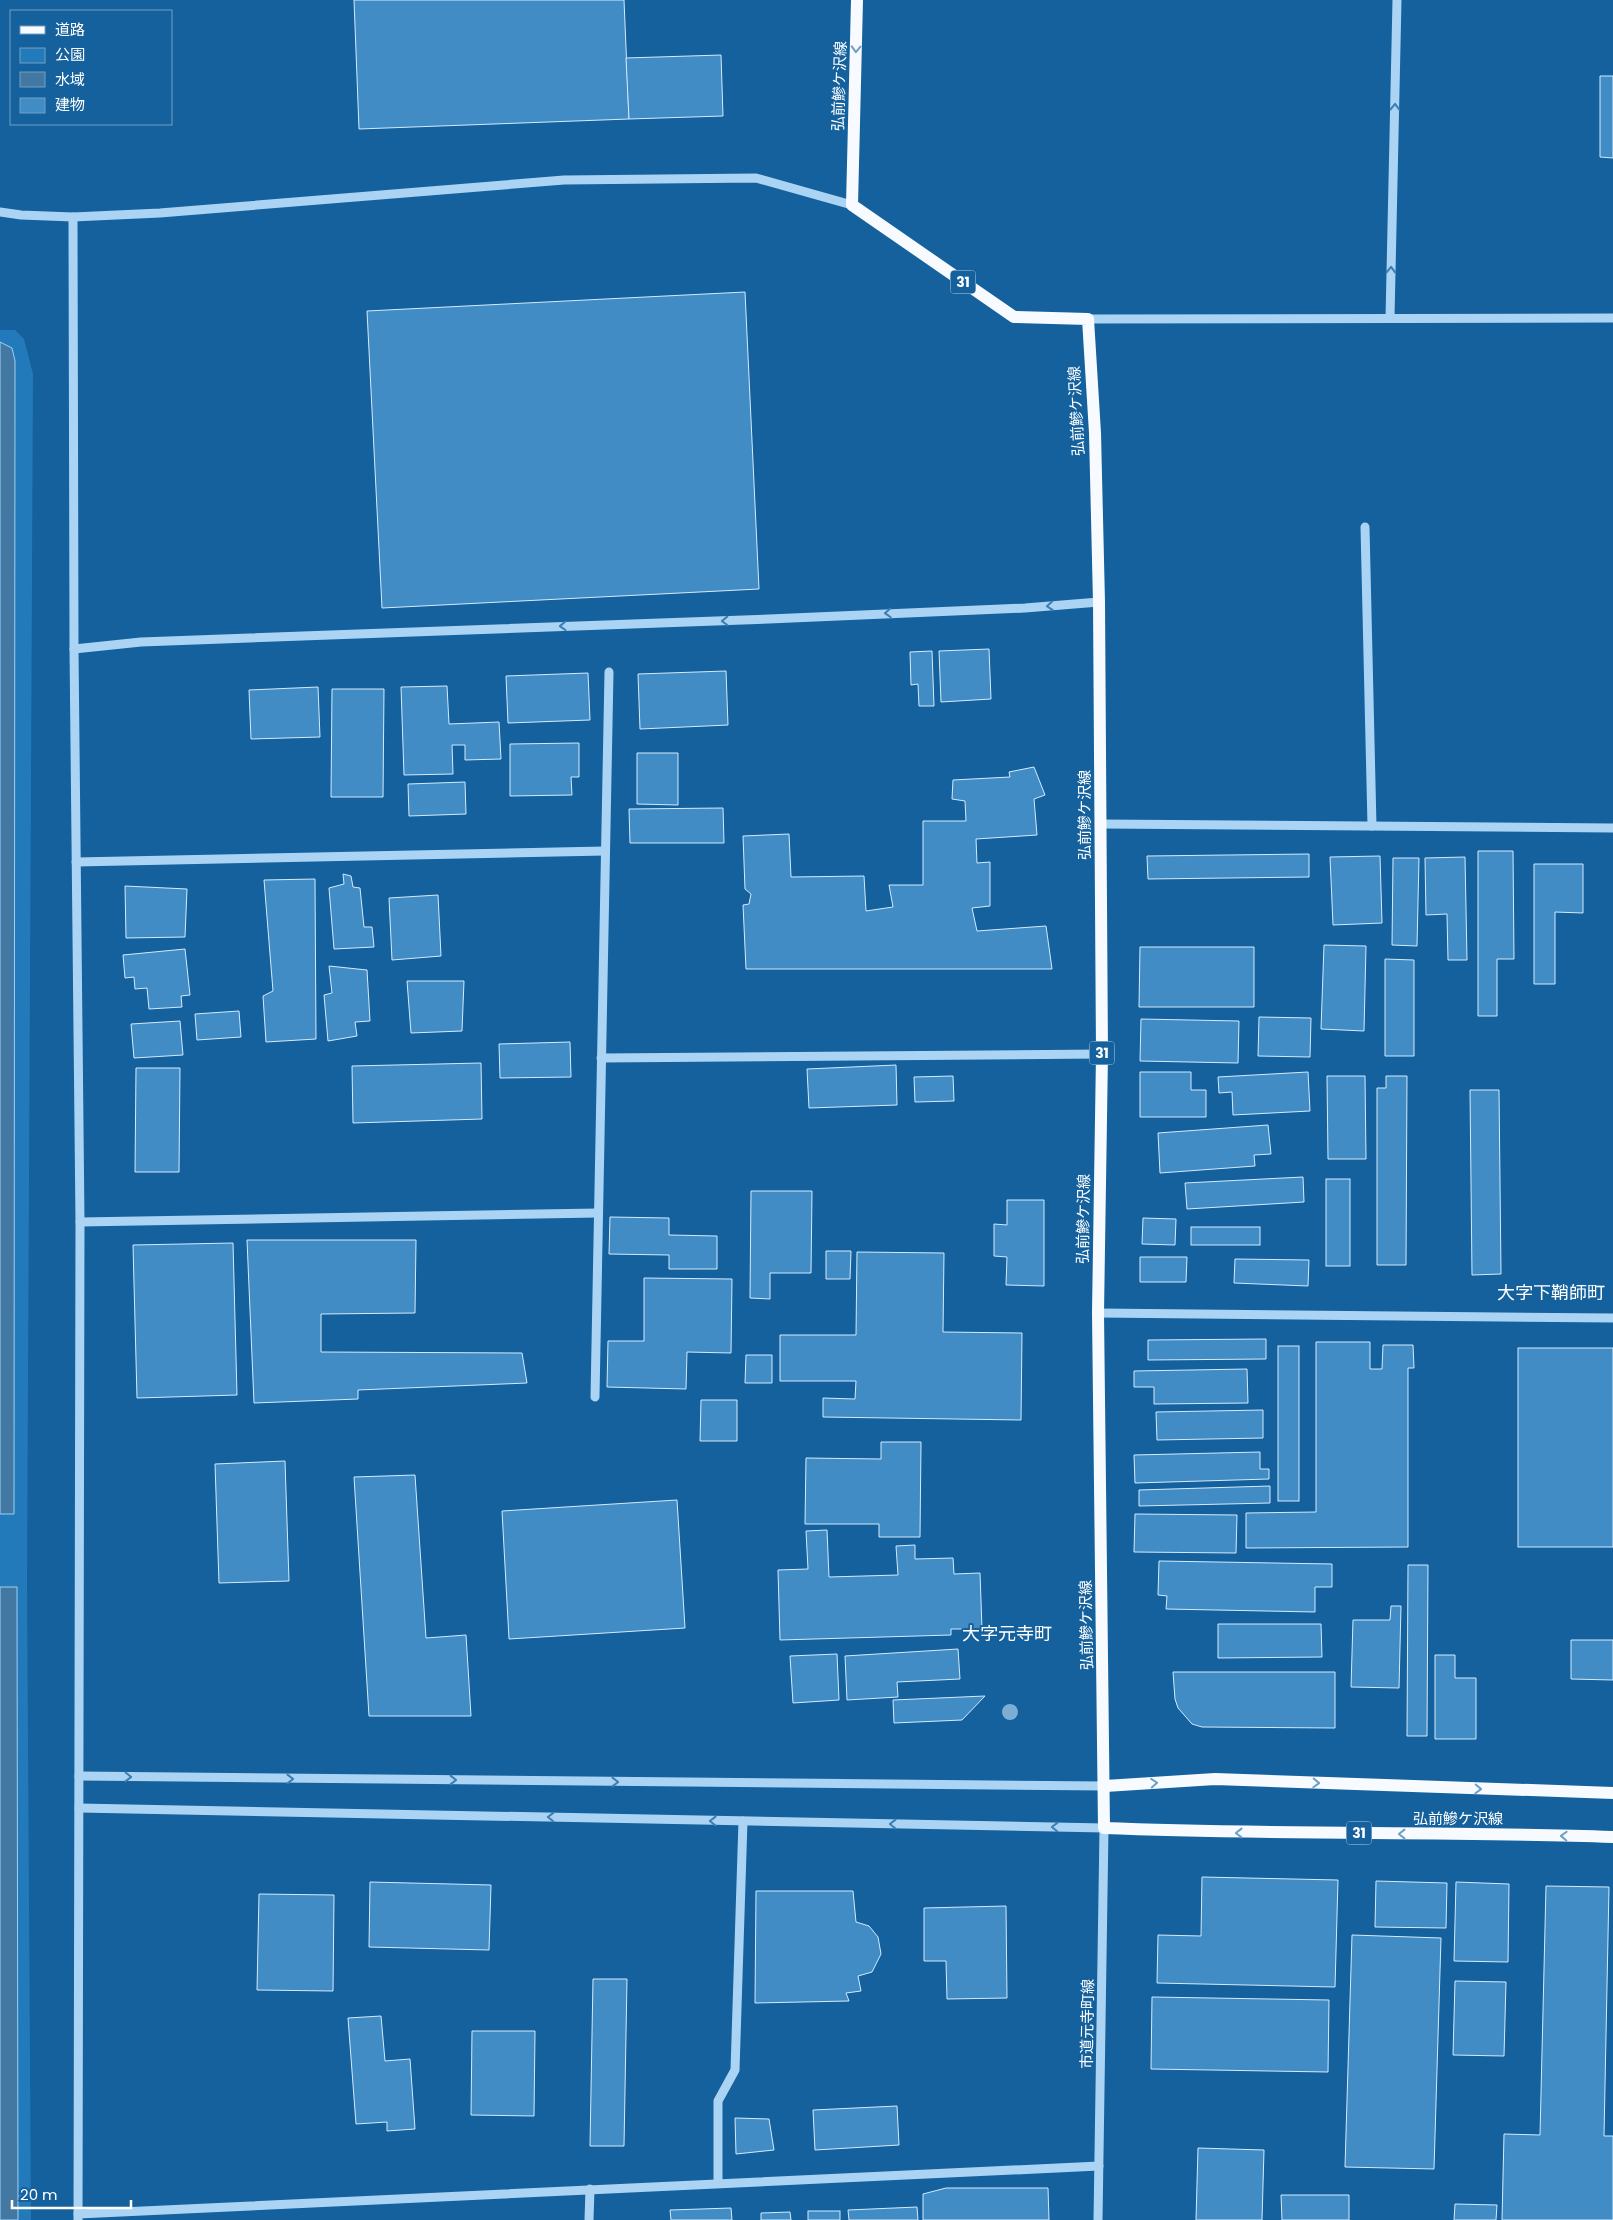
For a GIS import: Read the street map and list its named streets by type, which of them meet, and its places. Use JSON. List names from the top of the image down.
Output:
{
  "streets": {
    "main road": ["弘前鰺ケ沢線", "31"],
    "street": ["市道元寺町線"]
  },
  "crossings": [
    ["弘前鰺ケ沢線", "31"],
    ["弘前鰺ケ沢線", "市道元寺町線"]
  ],
  "districts": ["大字下鞘師町", "大字元寺町"],
  "legend": [
    "道路",
    "公園",
    "水域",
    "建物"
  ],
  "scale_bar": "20 m"
}
